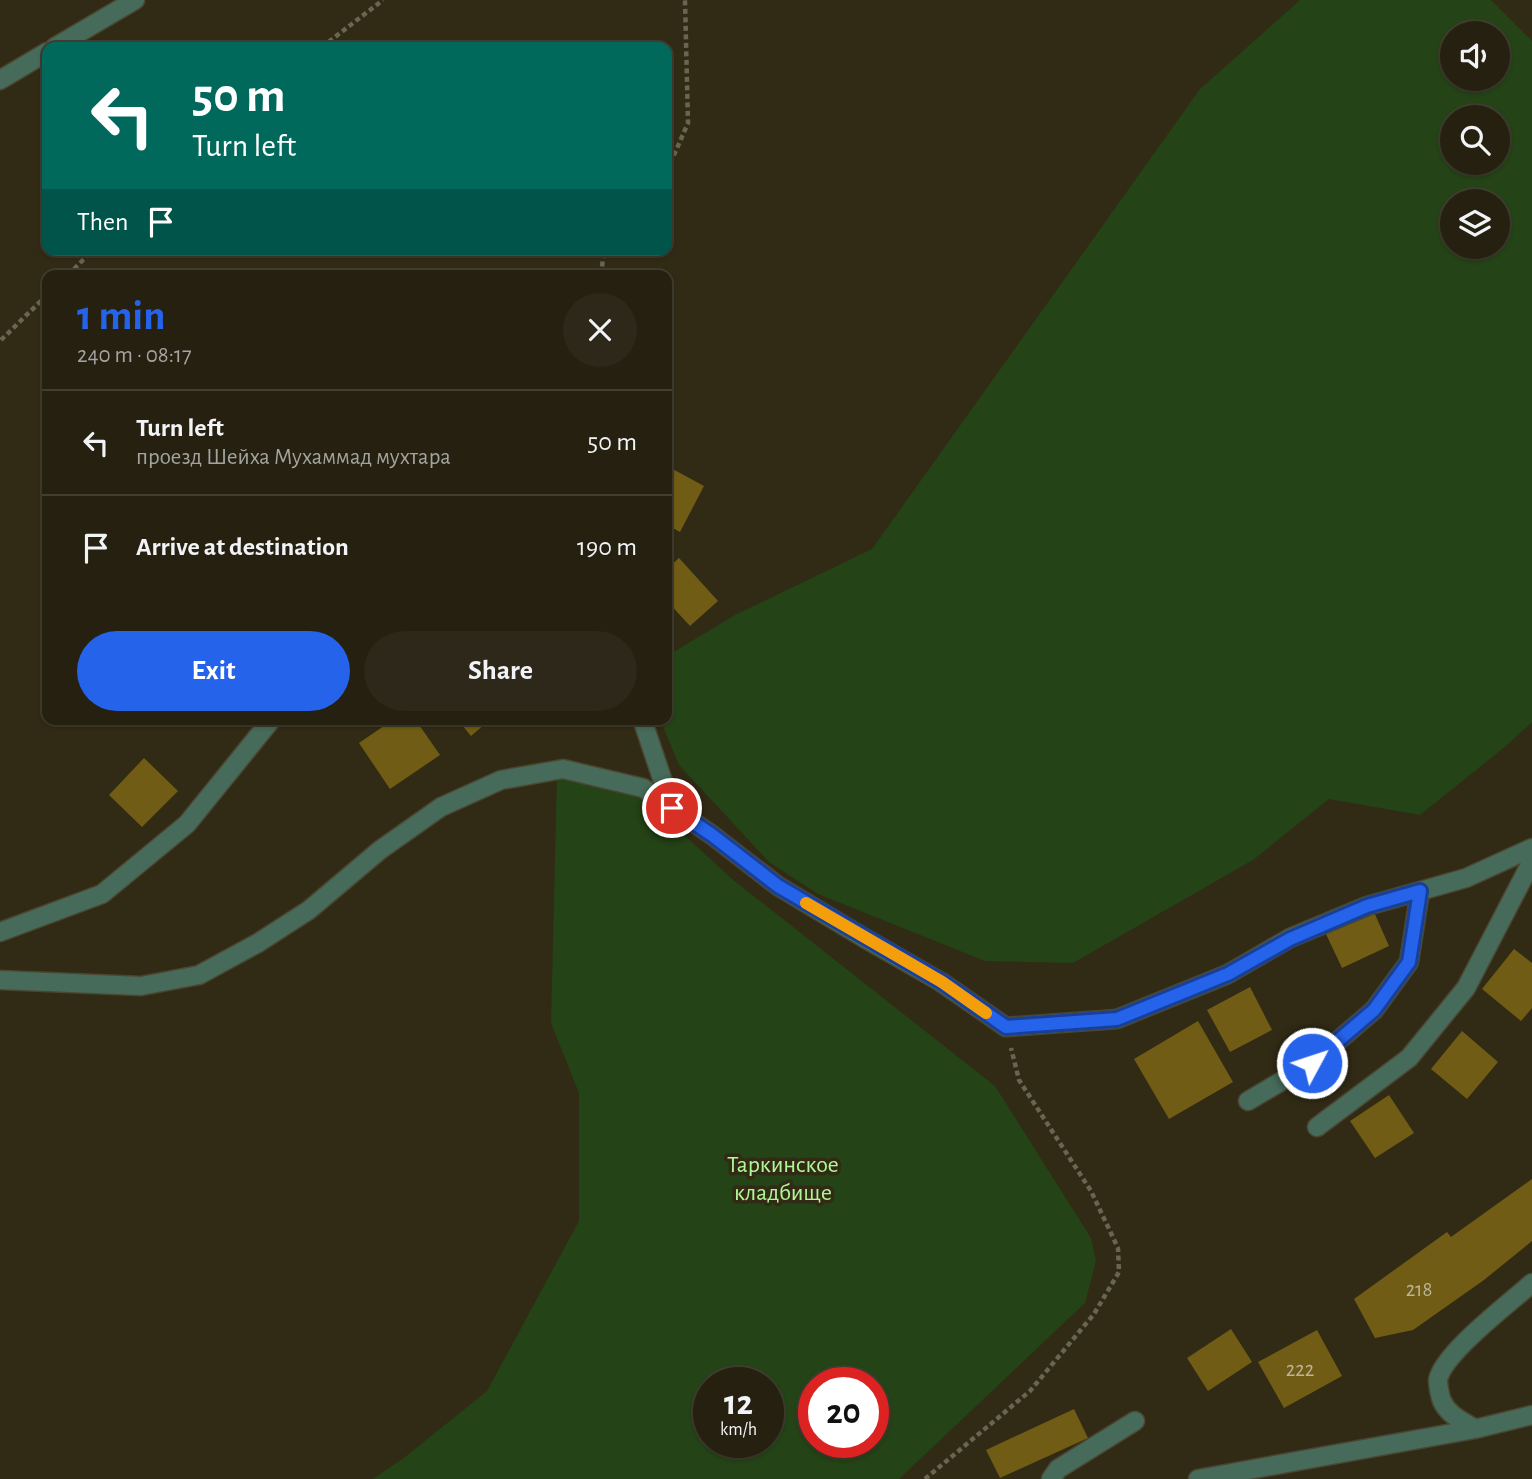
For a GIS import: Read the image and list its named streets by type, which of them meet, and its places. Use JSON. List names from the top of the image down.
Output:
{
  "parks": ["Таркинское кладбище"],
  "house_numbers": ["218", "222"],
  "page": {
    "turn": ["50 m", "Turn left"],
    "then": "Then",
    "heading": ["1 min", "240 m · 08:17"],
    "list": [
      {
        "name": "Turn left",
        "note": "проезд Шейха Мухаммад мухтара",
        "value": "50 m"
      },
      {
        "name": "Arrive at destination",
        "value": "190 m"
      }
    ],
    "buttons": ["Exit", "Share"],
    "speed": "12 km/h",
    "limit": "20"
  }
}
